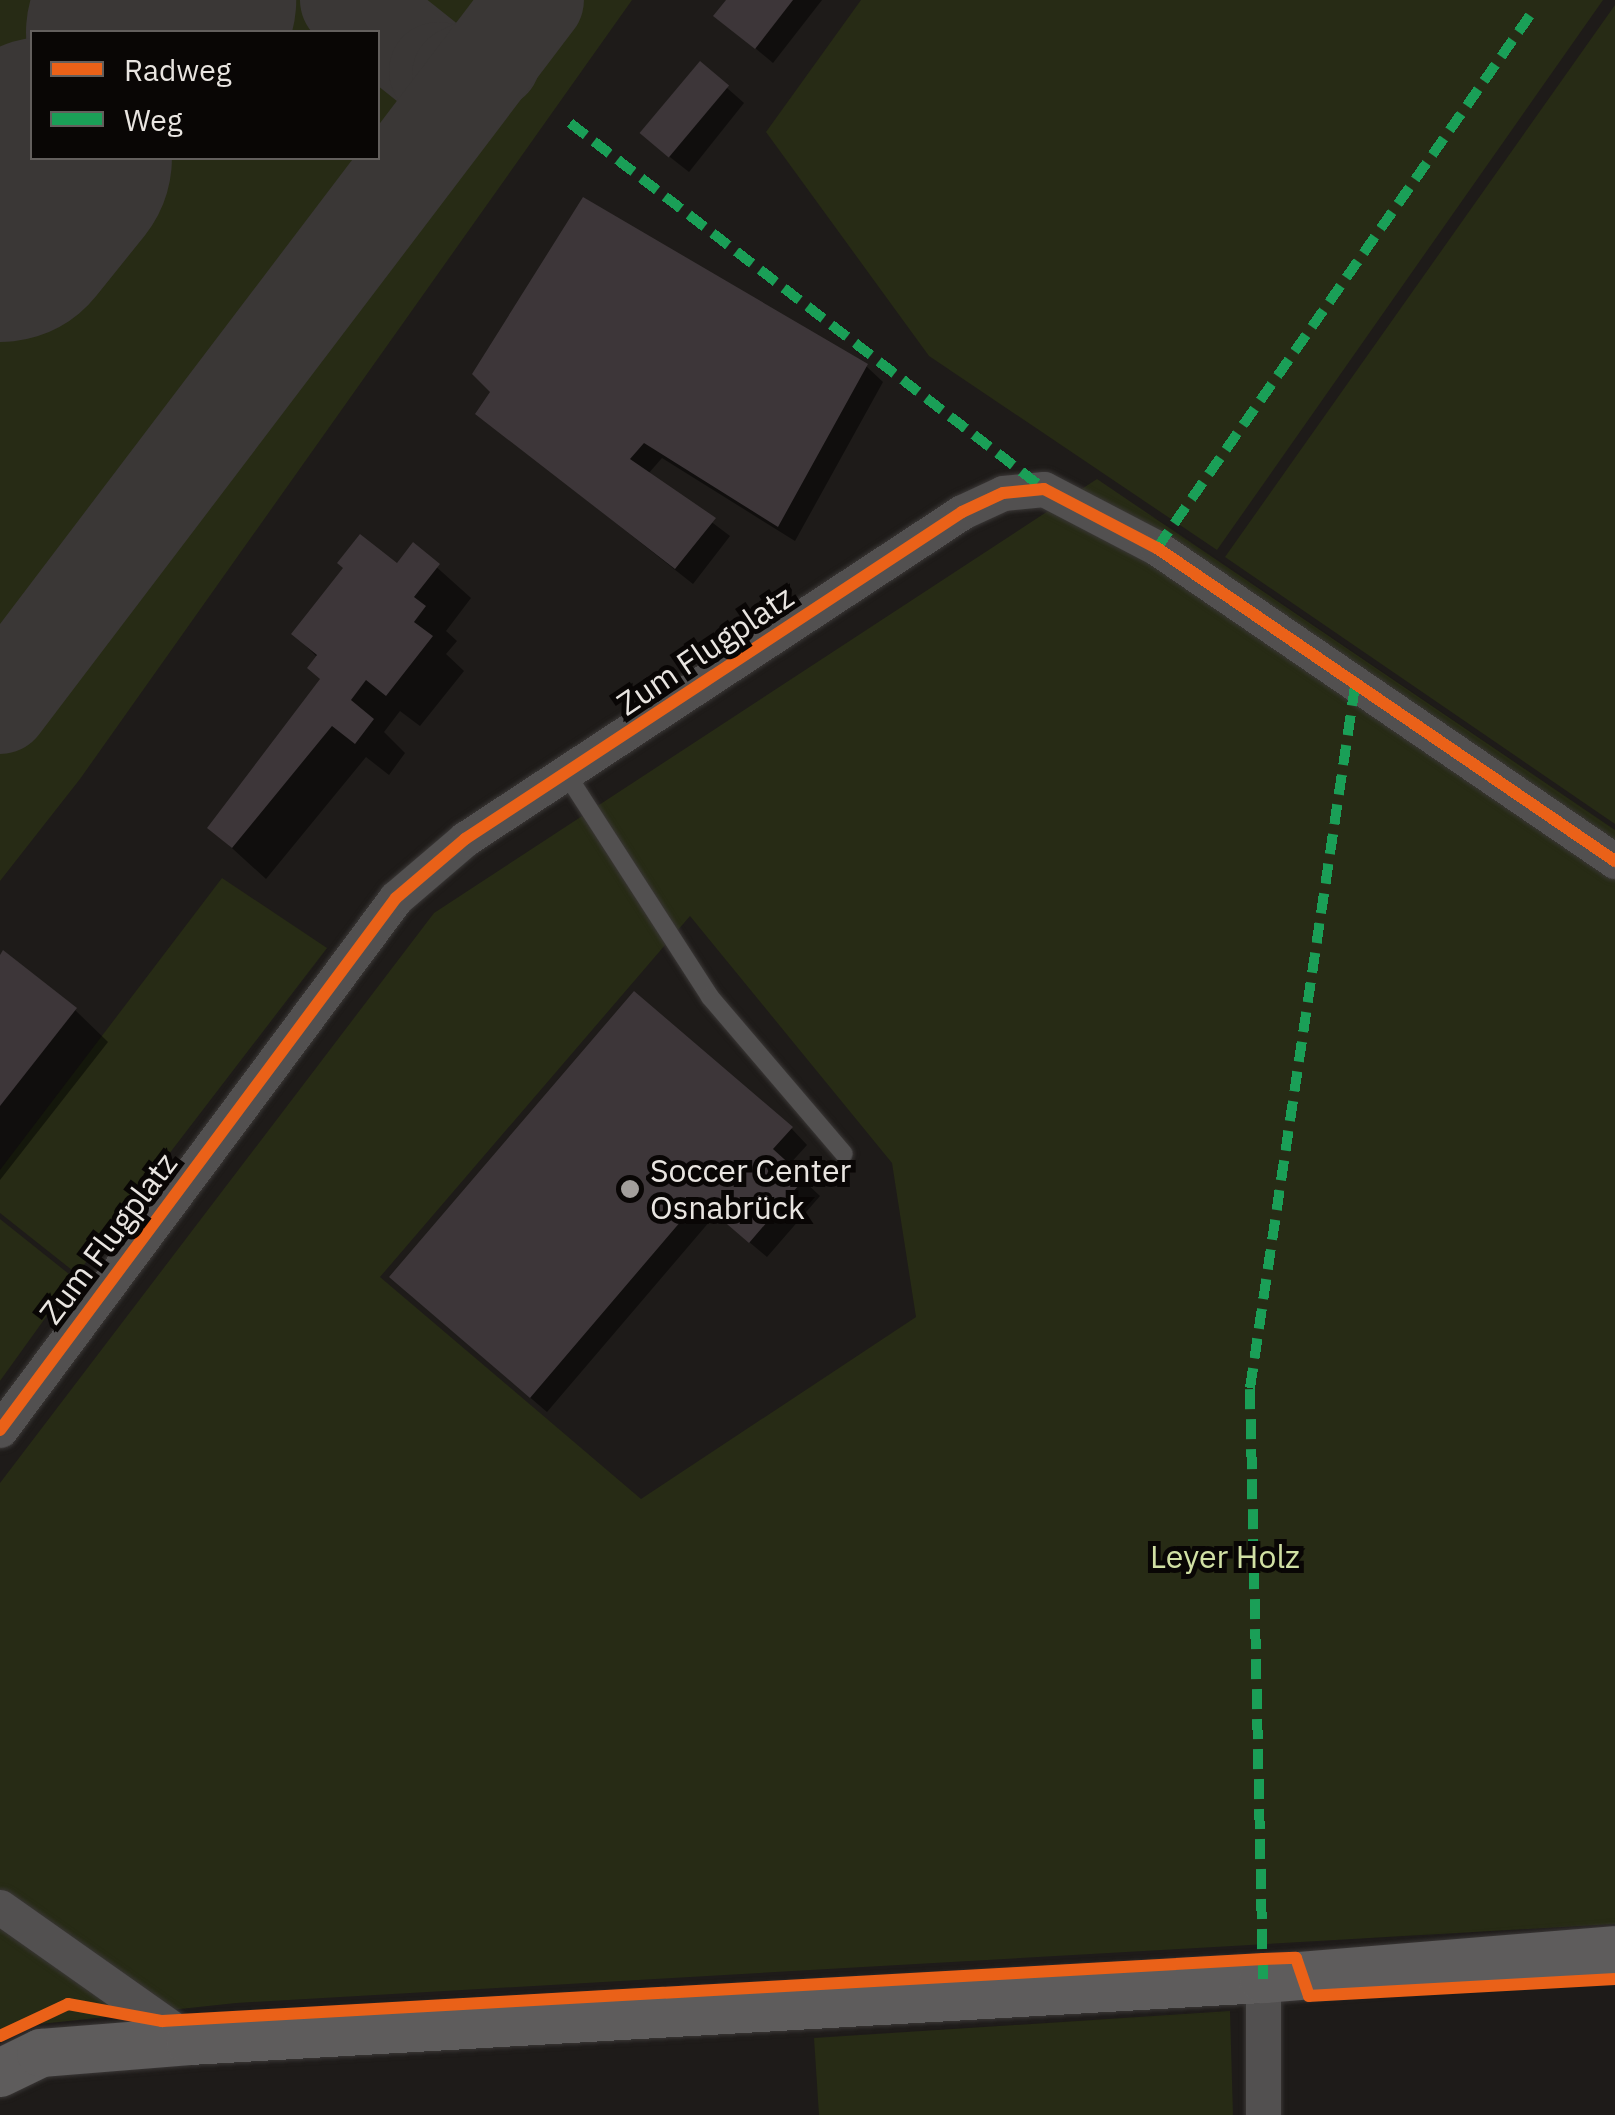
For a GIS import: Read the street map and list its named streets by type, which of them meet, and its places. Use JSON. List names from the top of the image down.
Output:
{
  "streets": {
    "street": ["Zum Flugplatz"]
  },
  "parks": ["Leyer Holz"],
  "places": ["Soccer Center Osnabrück"],
  "legend": ["Radweg", "Weg"]
}
